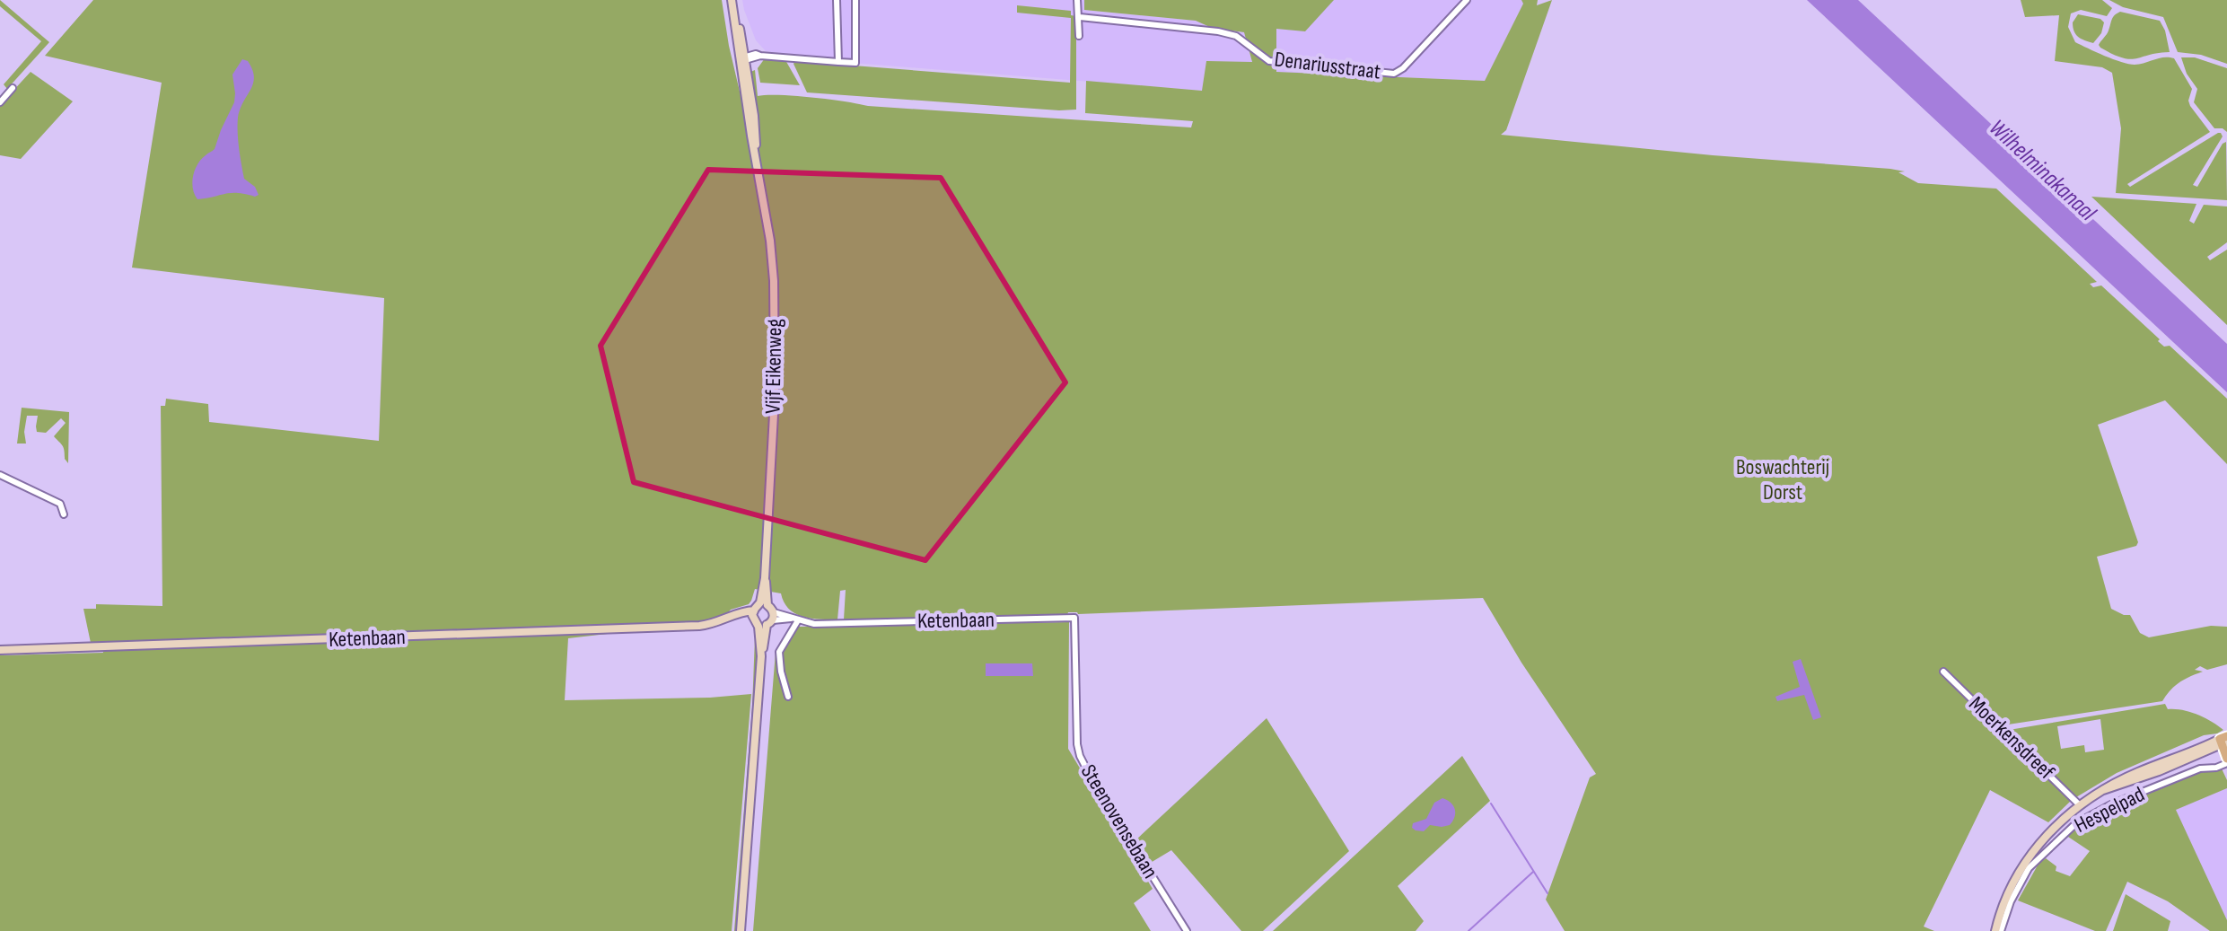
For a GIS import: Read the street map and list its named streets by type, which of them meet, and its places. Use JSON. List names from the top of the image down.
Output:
{
  "streets": {
    "main road": ["Vijf Eikenweg", "Ketenbaan"],
    "street": [
      "Denariusstraat",
      "Moerkensdreef",
      "Hespelpad",
      "Steenovensebaan"
    ]
  },
  "crossings": [
    ["Vijf Eikenweg", "Ketenbaan"],
    ["Ketenbaan", "Steenovensebaan"]
  ],
  "water": ["Wilhelminakanaal"],
  "parks": ["Boswachterij Dorst"]
}
